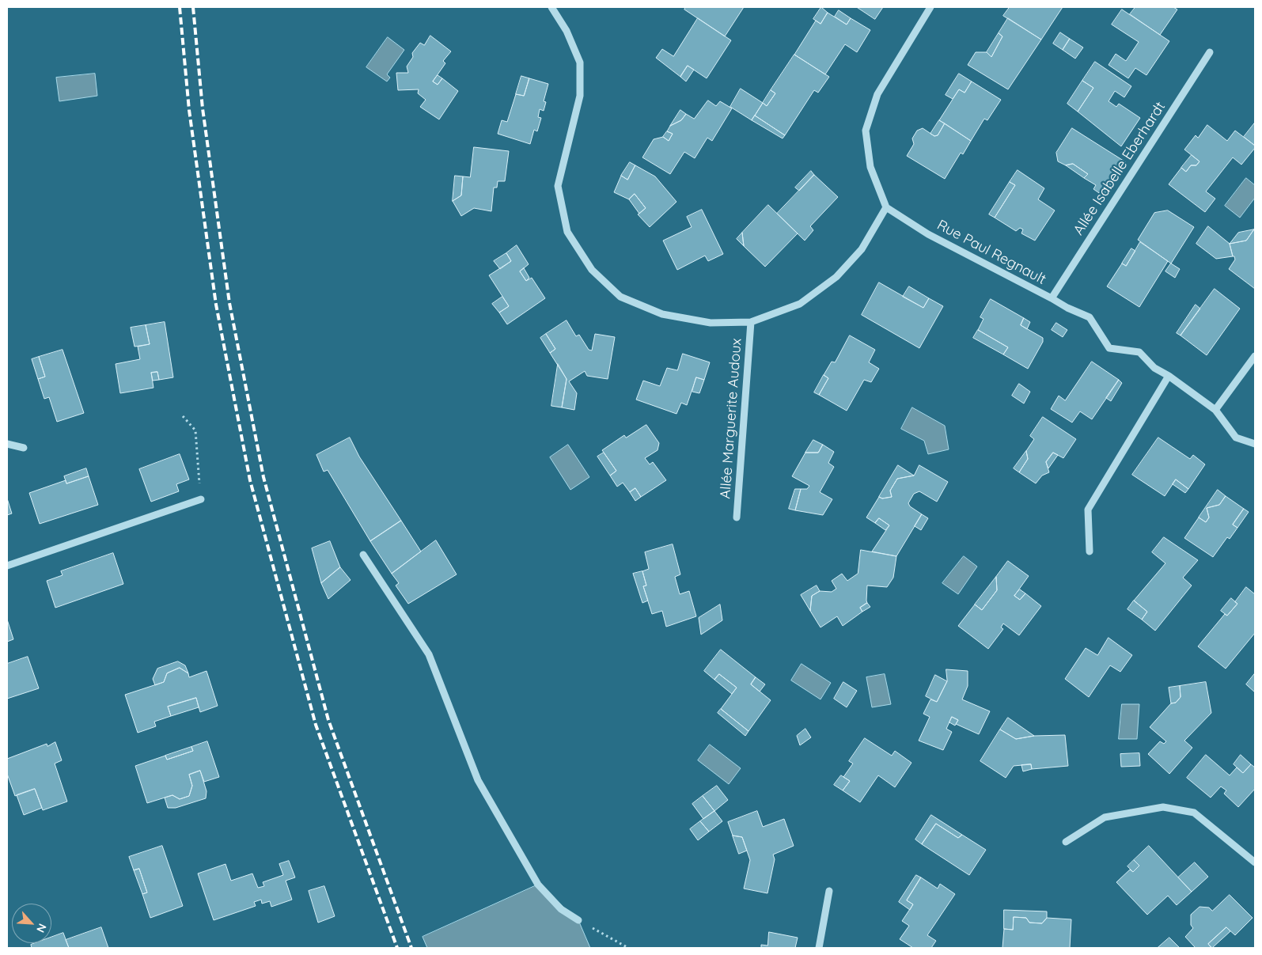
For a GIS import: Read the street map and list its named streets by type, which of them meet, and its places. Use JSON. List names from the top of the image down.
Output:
{
  "streets": {
    "street": ["Allée Isabelle Eberhardt", "Rue Paul Regnault", "Allée Marguerite Audoux"]
  },
  "crossings": [
    ["Allée Isabelle Eberhardt", "Rue Paul Regnault"]
  ],
  "north": "bottom right"
}
